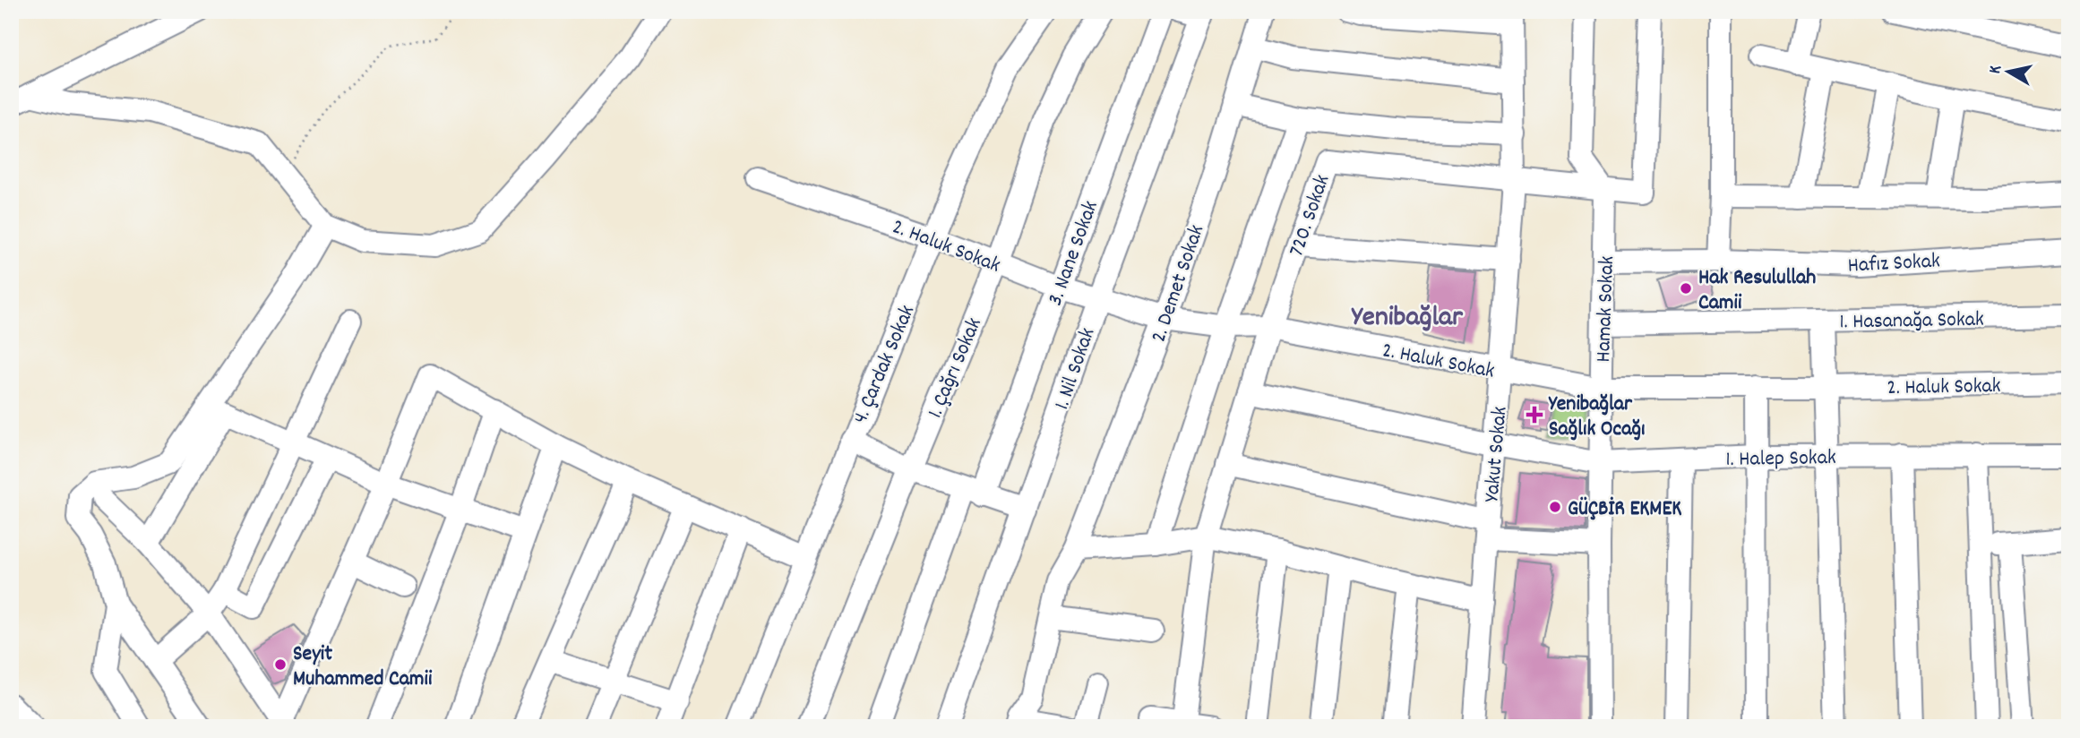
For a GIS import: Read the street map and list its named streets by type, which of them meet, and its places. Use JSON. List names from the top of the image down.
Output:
{
  "streets": {
    "street": [
      "720. Sokak",
      "2. Haluk Sokak",
      "3. Nane Sokak",
      "Hafız Sokak",
      "2. Demet Sokak",
      "Hamak Sokak",
      "1. Hasanağa Sokak",
      "4. Çardak Sokak",
      "1. Çağrı Sokak",
      "1. Nil Sokak",
      "Yakut Sokak",
      "1. Halep Sokak"
    ]
  },
  "crossings": [
    ["720. Sokak", "2. Haluk Sokak"],
    ["720. Sokak", "Hamak Sokak"],
    ["720. Sokak", "Yakut Sokak"],
    ["720. Sokak", "1. Halep Sokak"],
    ["2. Haluk Sokak", "3. Nane Sokak"],
    ["2. Haluk Sokak", "2. Demet Sokak"],
    ["2. Haluk Sokak", "Hamak Sokak"],
    ["2. Haluk Sokak", "4. Çardak Sokak"],
    ["2. Haluk Sokak", "1. Çağrı Sokak"],
    ["2. Haluk Sokak", "1. Nil Sokak"],
    ["2. Haluk Sokak", "Yakut Sokak"],
    ["Hafız Sokak", "Hamak Sokak"],
    ["Hamak Sokak", "1. Hasanağa Sokak"],
    ["Hamak Sokak", "1. Halep Sokak"],
    ["Yakut Sokak", "1. Halep Sokak"]
  ],
  "districts": ["Yenibağlar"],
  "places": {
    "other": ["Hak Resulullah Camii", "GÜÇBİR EKMEK", "Seyit Muhammed Camii"],
    "health": ["Yenibağlar Sağlık Ocağı"]
  },
  "north": "left"
}
